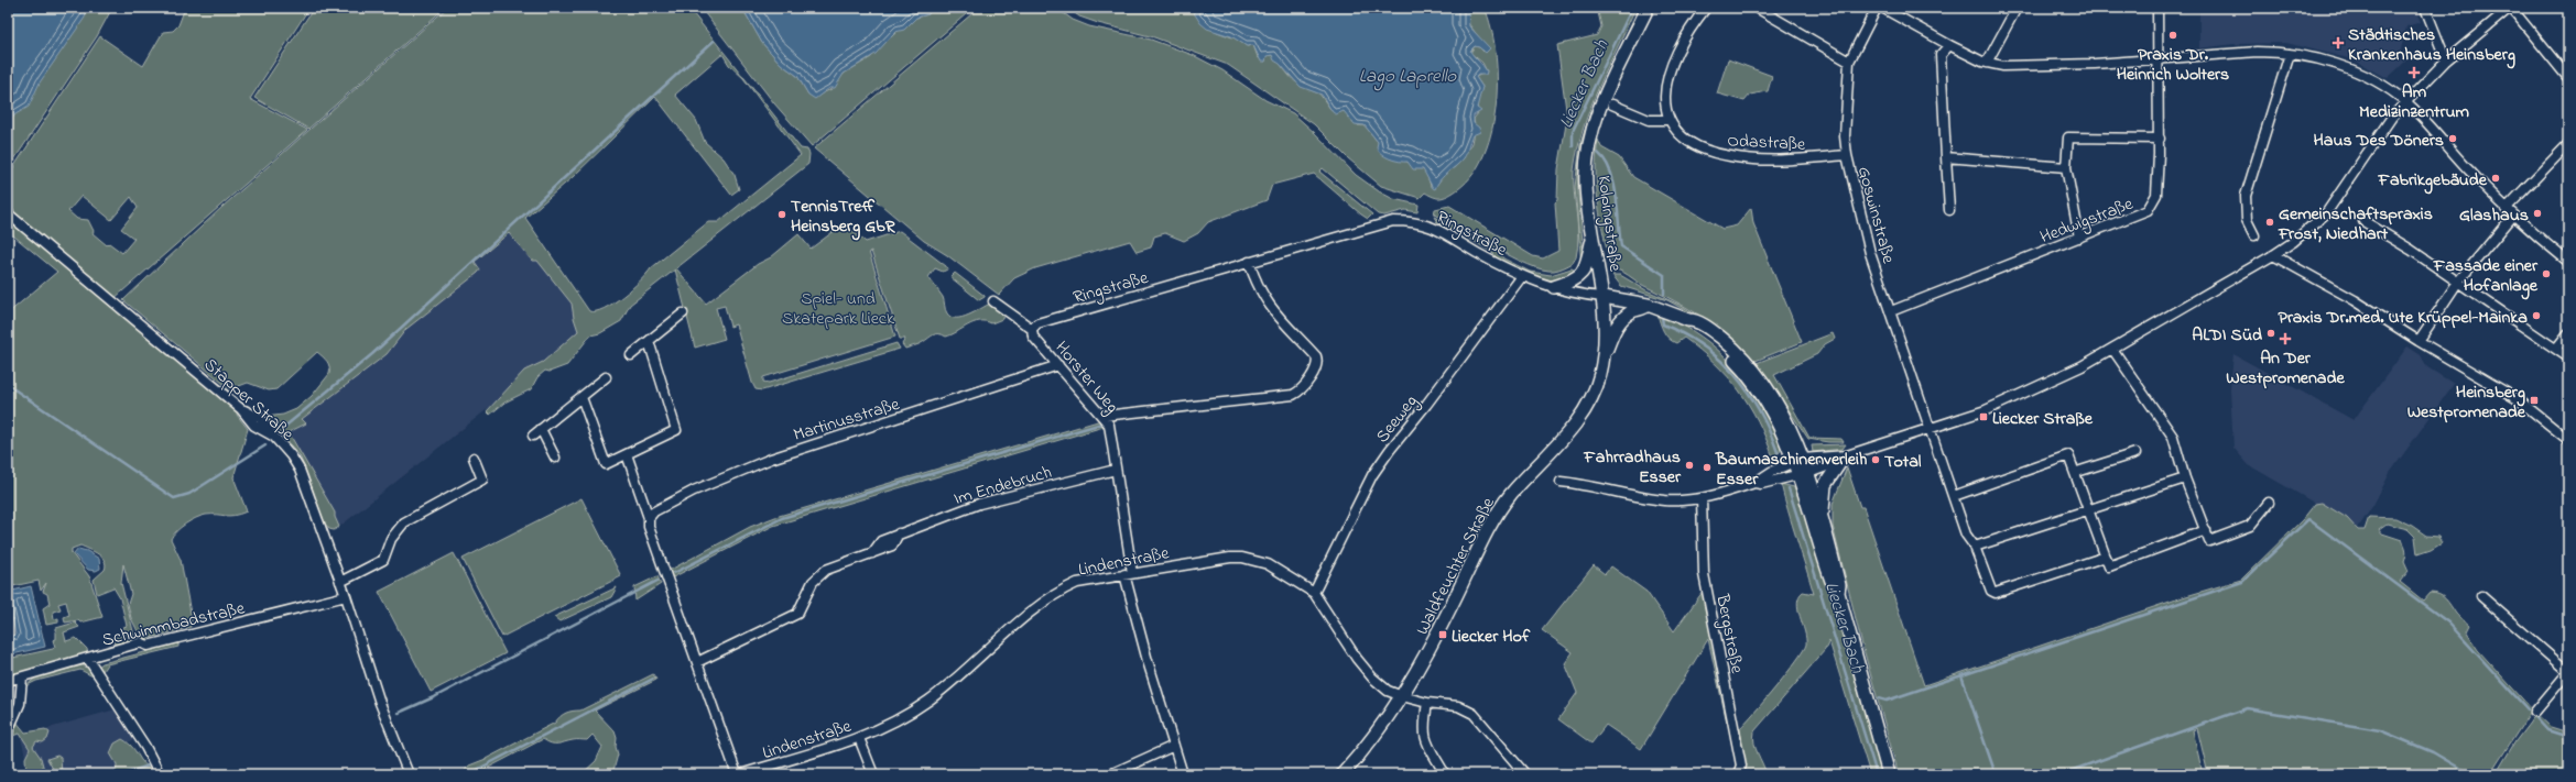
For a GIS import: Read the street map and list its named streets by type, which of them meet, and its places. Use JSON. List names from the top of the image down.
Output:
{
  "streets": {
    "main road": ["Kolpingstraße", "Waldfeuchter Straße"],
    "street": [
      "Odastraße",
      "Goswinstraße",
      "Hedwigstraße",
      "Ringstraße",
      "Horster Weg",
      "Stapper Straße",
      "Martinusstraße",
      "Seeweg",
      "Im Endebruch",
      "Lindenstraße",
      "Schwimmbadstraße",
      "Bergstraße"
    ]
  },
  "crossings": [
    ["Odastraße", "Goswinstraße"],
    ["Goswinstraße", "Hedwigstraße"],
    ["Kolpingstraße", "Ringstraße"],
    ["Kolpingstraße", "Waldfeuchter Straße"],
    ["Ringstraße", "Horster Weg"],
    ["Ringstraße", "Seeweg"],
    ["Ringstraße", "Waldfeuchter Straße"],
    ["Horster Weg", "Martinusstraße"],
    ["Horster Weg", "Im Endebruch"],
    ["Horster Weg", "Lindenstraße"],
    ["Stapper Straße", "Schwimmbadstraße"],
    ["Seeweg", "Lindenstraße"],
    ["Lindenstraße", "Waldfeuchter Straße"]
  ],
  "water": ["Lago Laprello", "Liecker Bach"],
  "parks": ["Spiel- und Skatepark Lieck"],
  "places": {
    "other": [
      "Praxis Dr. Heinrich Wolters",
      "Haus Des Döners",
      "Fabrikgebäude",
      "Glashaus",
      "TennisTreff Heinsberg GbR",
      "Gemeinschaftspraxis Frost, Niedhart",
      "Fassade einer Hofanlage",
      "Praxis Dr.med. Ute Krüppel-Mainka",
      "ALDI Süd",
      "Total",
      "Fahrradhaus Esser",
      "Baumaschinenverleih Esser"
    ],
    "health": ["Städtisches Krankenhaus Heinsberg", "Am Medizinzentrum", "An Der Westpromenade"],
    "transit": ["Heinsberg Westpromenade", "Liecker Straße", "Liecker Hof"]
  }
}
